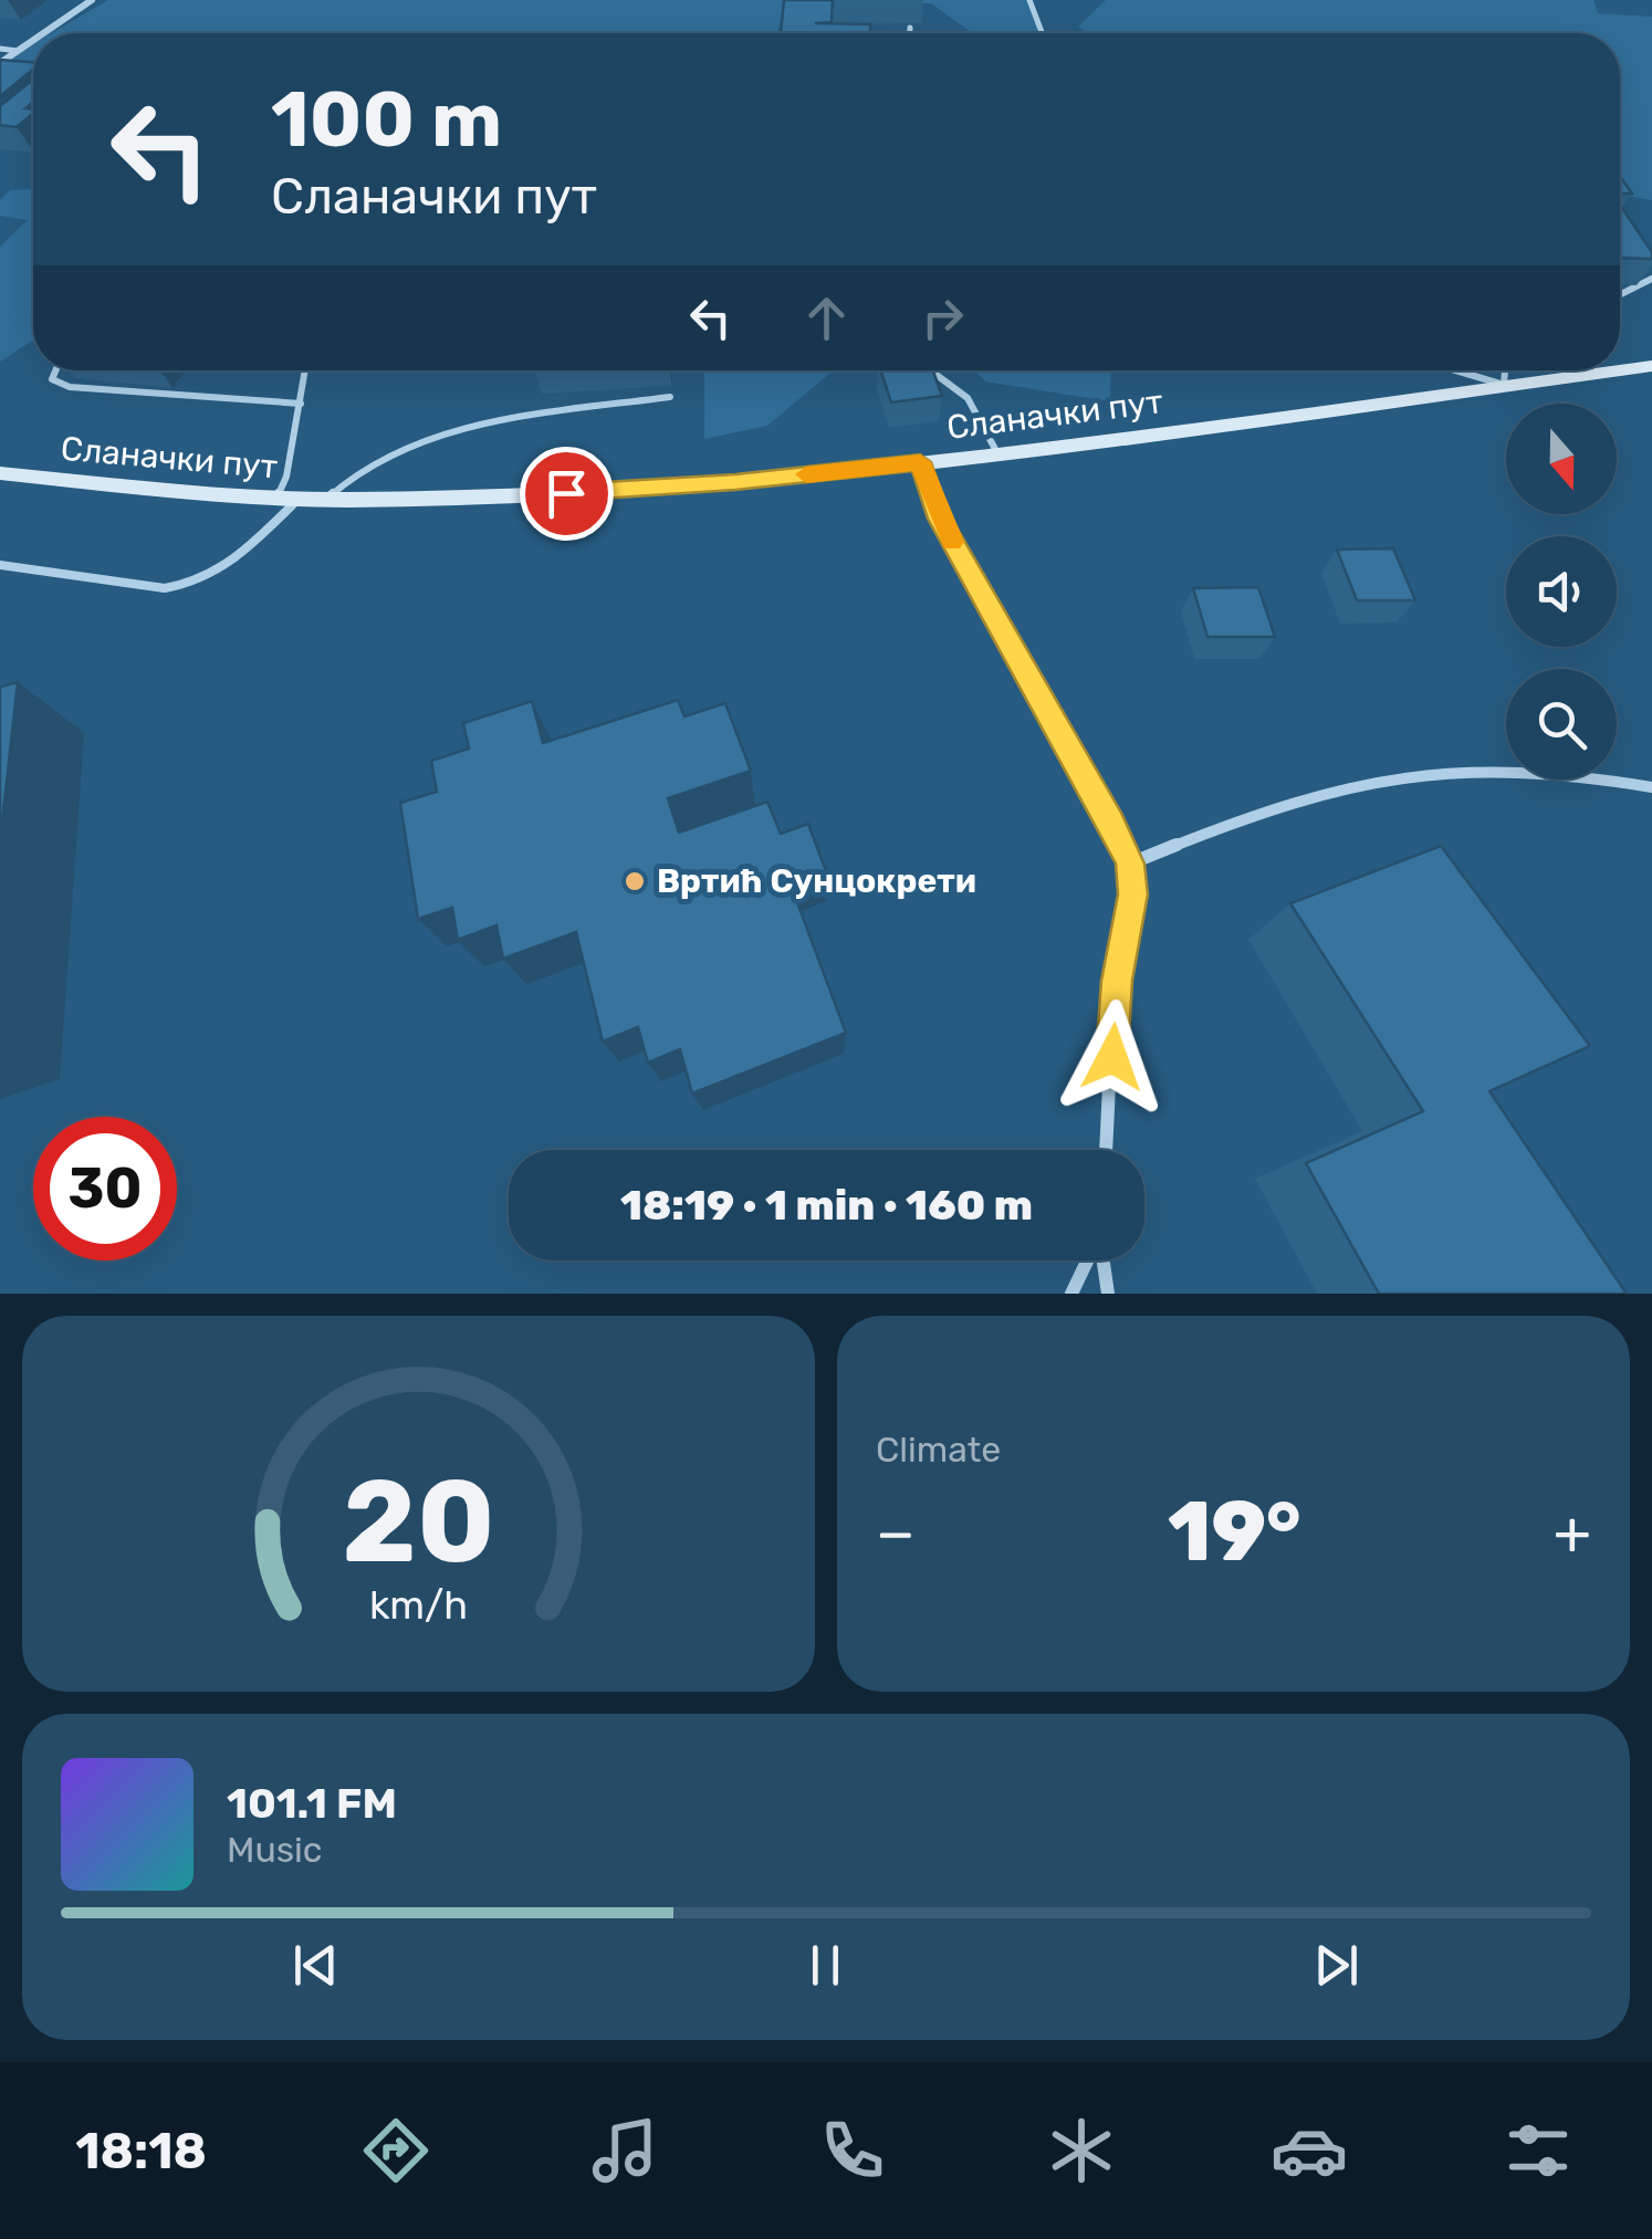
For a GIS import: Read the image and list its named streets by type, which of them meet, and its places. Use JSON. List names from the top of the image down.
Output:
{
  "streets": {
    "street": ["Сланачки пут"]
  },
  "places": ["Вртић Сунцокрети"],
  "north": "bottom",
  "page": {
    "turn": ["100 m", "Сланачки пут"],
    "limit": "30",
    "trip": "18:19 · 1 min · 160 m",
    "tile": "Climate",
    "heat": ["−", "19°", "+"],
    "song": ["101.1 FM", "Music"],
    "tabs": "18:18",
    "gauge": ["20", "km/h"]
  }
}
